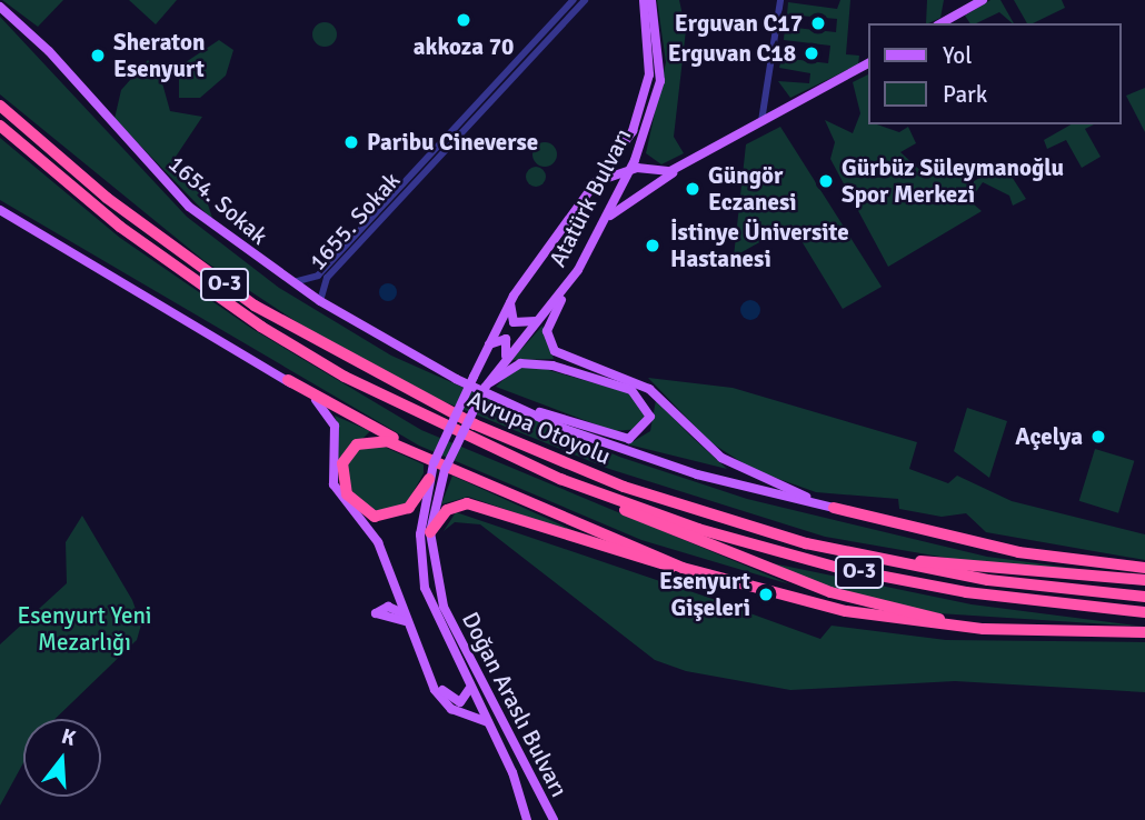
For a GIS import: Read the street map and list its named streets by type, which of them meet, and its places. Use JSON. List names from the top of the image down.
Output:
{
  "streets": {
    "highway": ["O-3", "Avrupa Otoyolu"],
    "main road": ["Atatürk Bulvarı", "1654. Sokak", "Doğan Araslı Bulvarı"],
    "street": ["1655. Sokak"]
  },
  "crossings": [
    ["Atatürk Bulvarı", "1654. Sokak"],
    ["Atatürk Bulvarı", "Doğan Araslı Bulvarı"],
    ["1654. Sokak", "1655. Sokak"]
  ],
  "parks": ["Esenyurt Yeni Mezarlığı"],
  "places": [
    "akkoza 70",
    "Erguvan C17",
    "Erguvan C18",
    "Sheraton Esenyurt",
    "Paribu Cineverse",
    "Gürbüz Süleymanoğlu Spor Merkezi",
    "Güngör Eczanesi",
    "İstinye Üniversite Hastanesi",
    "Açelya",
    "Esenyurt Gişeleri"
  ],
  "legend": ["Yol", "Park"],
  "north": "top"
}
